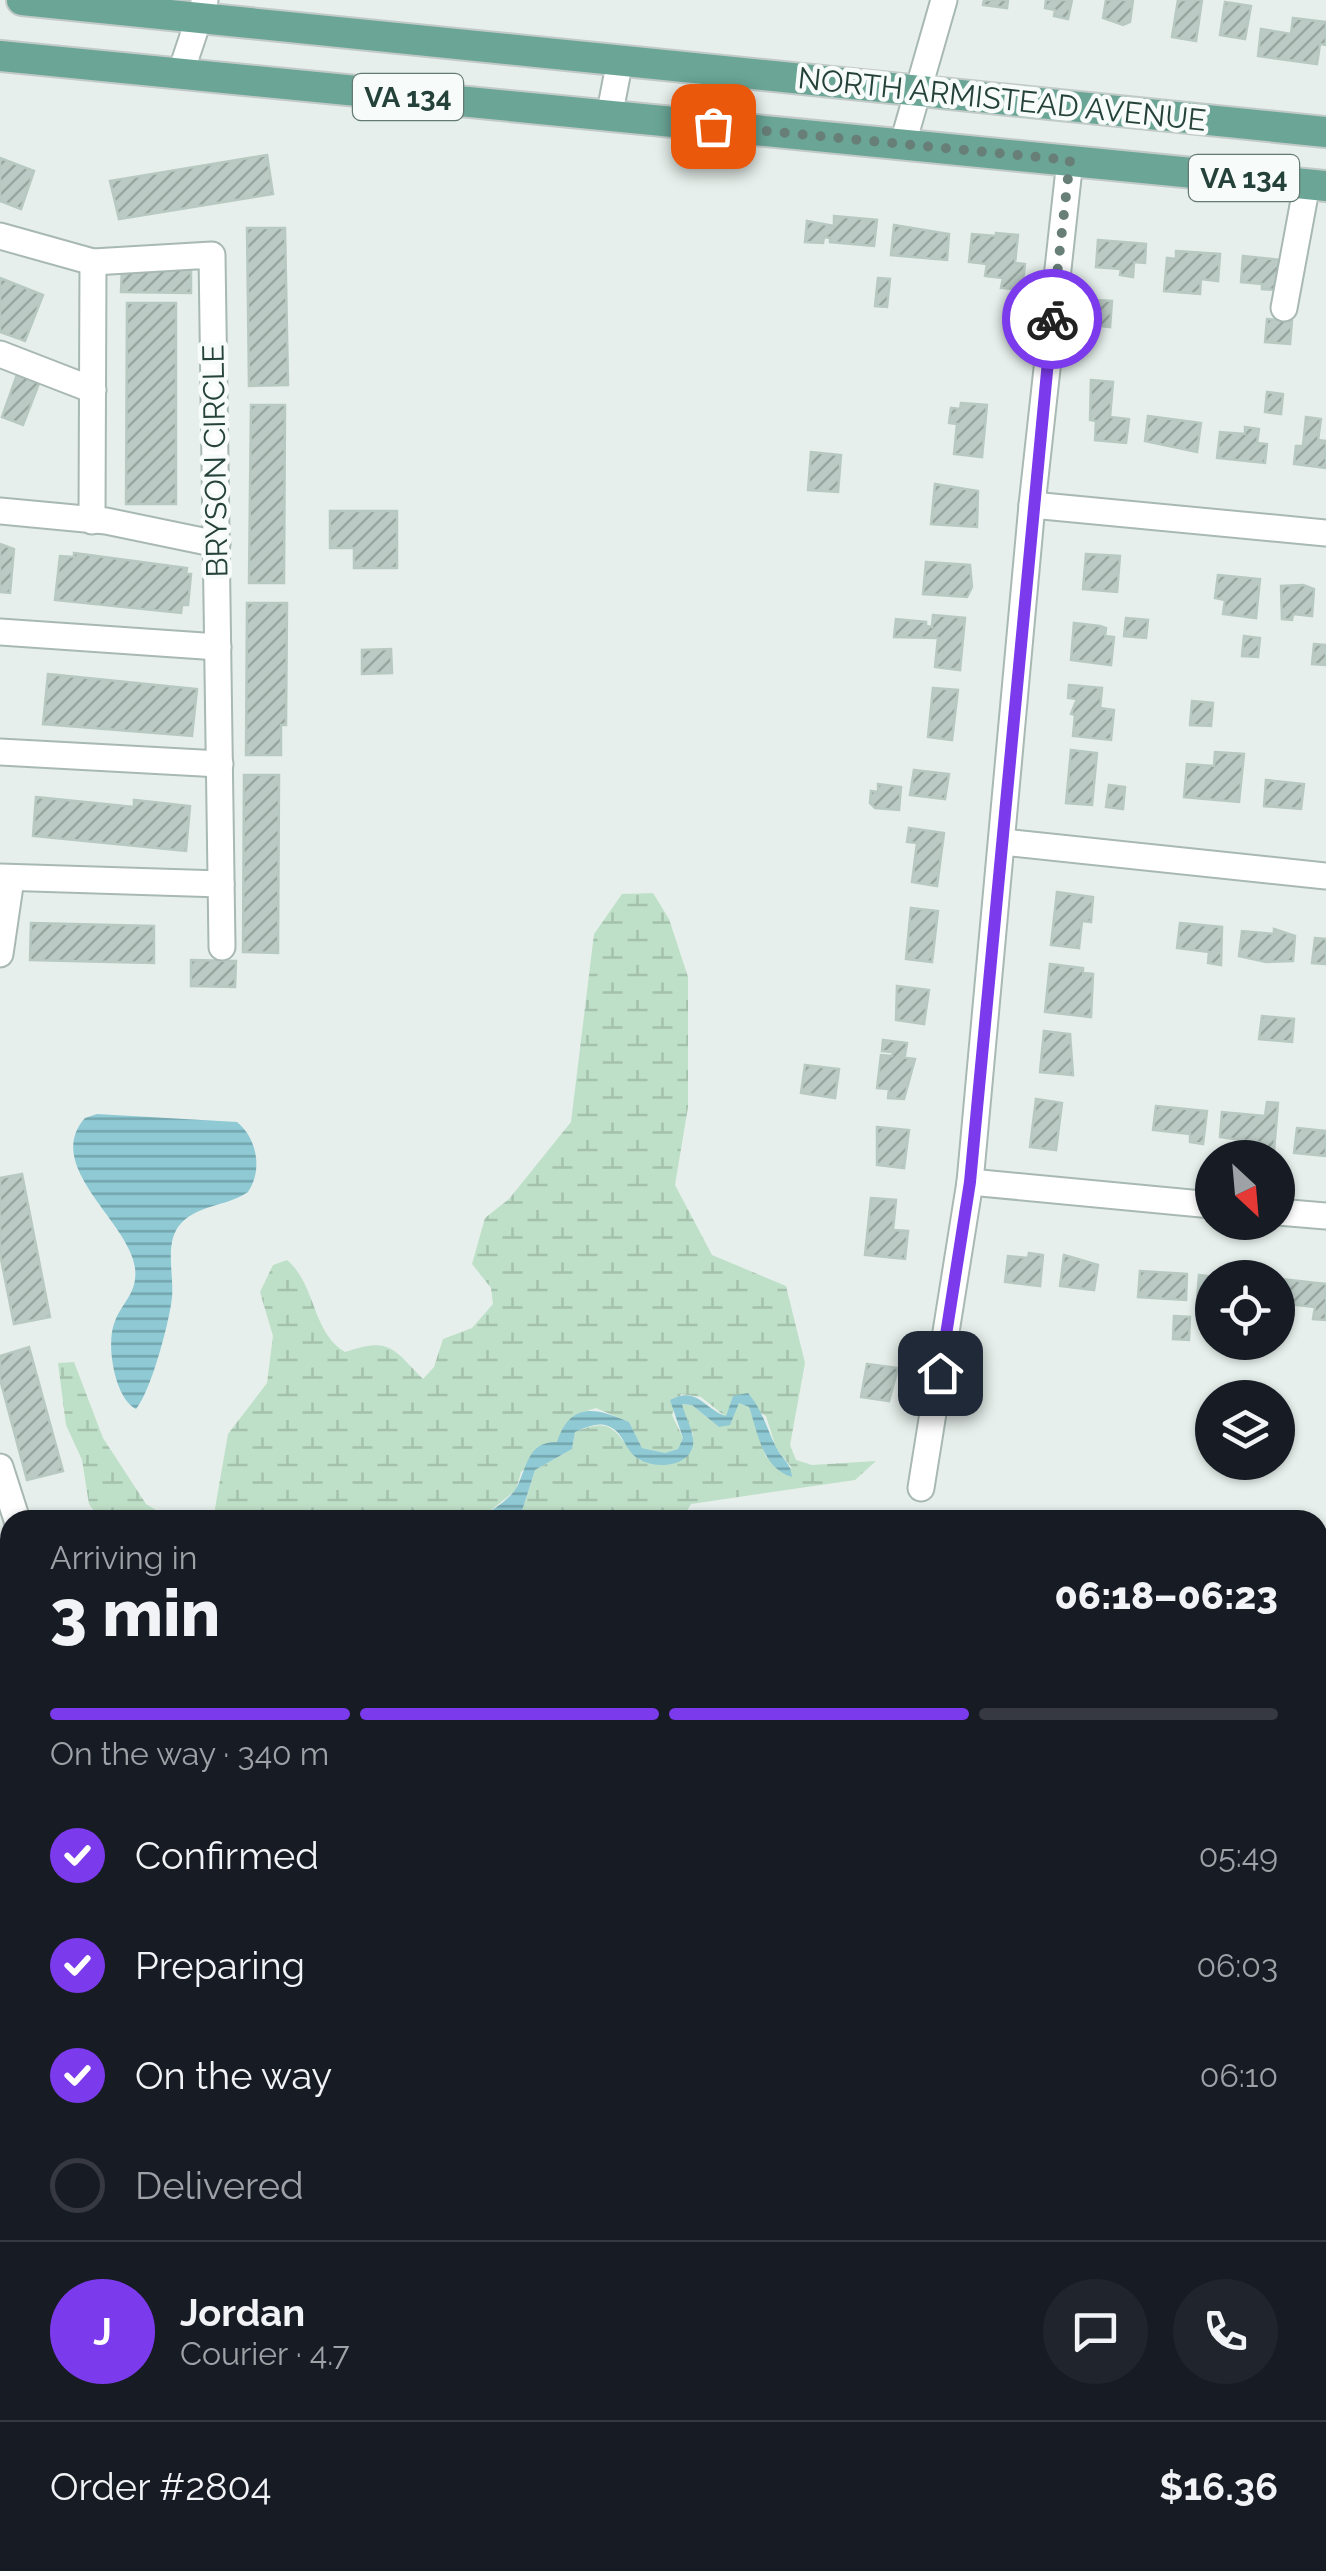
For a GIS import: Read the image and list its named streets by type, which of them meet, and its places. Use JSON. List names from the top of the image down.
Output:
{
  "streets": {
    "main road": ["VA 134", "NORTH ARMISTEAD AVENUE"],
    "street": ["BRYSON CIRCLE"]
  },
  "north": "bottom right",
  "page": {
    "heading": ["3 min", "Arriving in", "06:18–06:23"],
    "panel": [
      "Jordan",
      "Courier · 4.7",
      "Order #2804",
      "$16.36"
    ],
    "bar": "On the way · 340 m",
    "list": [
      ["Confirmed", "05:49"],
      ["Preparing", "06:03"],
      ["On the way", "06:10"],
      "Delivered"
    ],
    "round": "J"
  }
}
